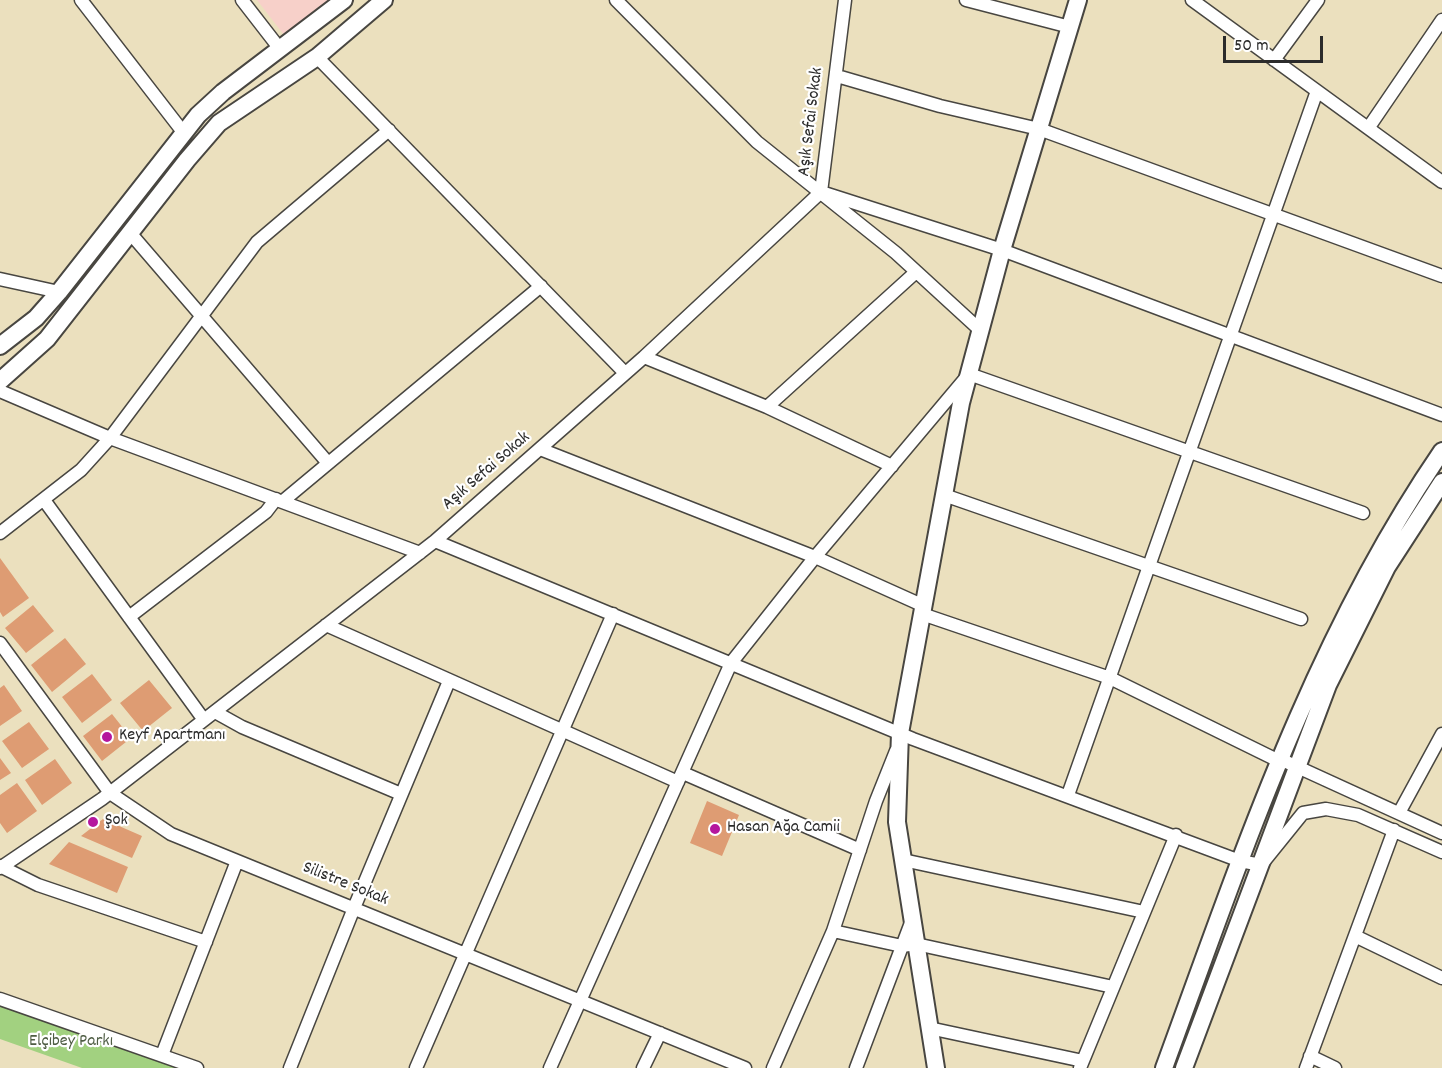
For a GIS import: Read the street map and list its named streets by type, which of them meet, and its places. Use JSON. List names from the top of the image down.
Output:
{
  "streets": {
    "street": ["Aşık Sefai Sokak", "Silistre Sokak"]
  },
  "crossings": [
    ["Aşık Sefai Sokak", "Silistre Sokak"]
  ],
  "parks": ["Elçibey Parkı"],
  "places": ["Keyf Apartmanı", "Şok", "Hasan Ağa Camii"],
  "scale_bar": "50 m"
}
